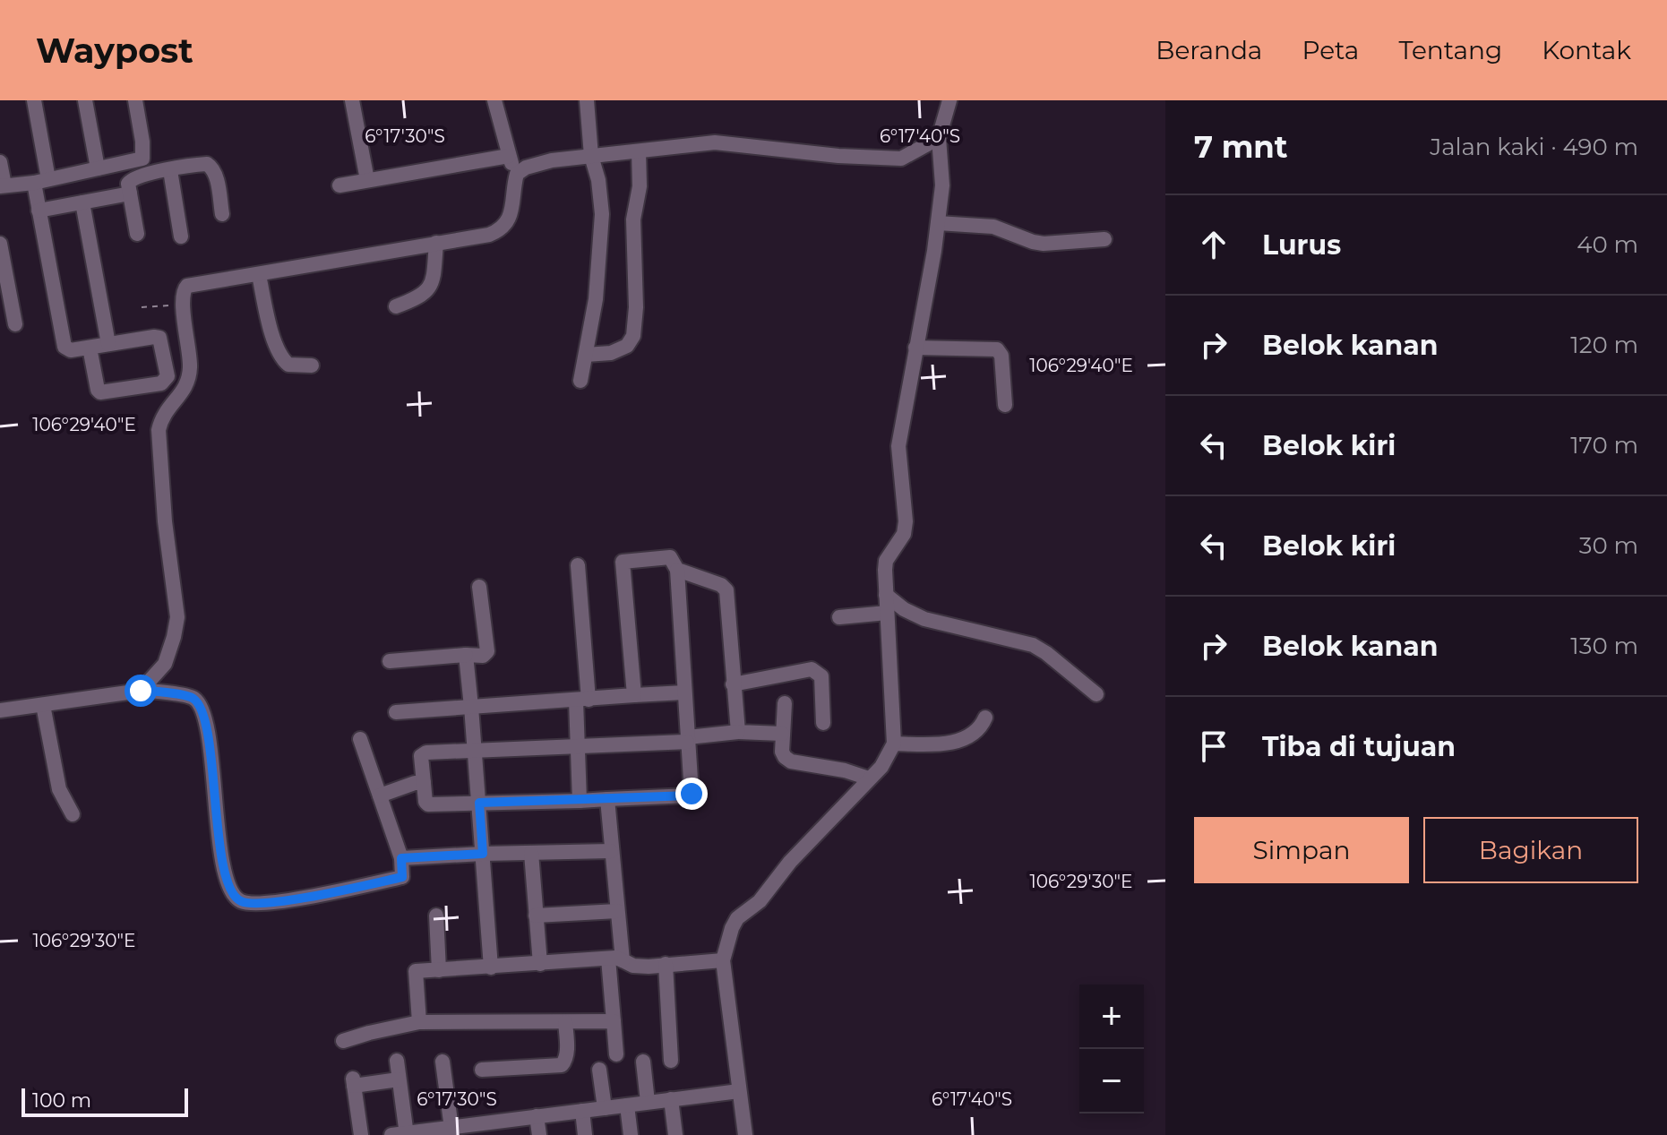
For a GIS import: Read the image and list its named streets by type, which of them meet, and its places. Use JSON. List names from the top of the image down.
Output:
{
  "scale_bar": "100 m",
  "page": {
    "header": "Waypost",
    "nav": [
      "Beranda",
      "Peta",
      "Tentang",
      "Kontak"
    ],
    "heading": ["7 mnt", "Jalan kaki · 490 m"],
    "list": [
      ["Lurus", "40 m"],
      ["Belok kanan", "120 m"],
      ["Belok kiri", "170 m"],
      ["Belok kiri", "30 m"],
      ["Belok kanan", "130 m"],
      "Tiba di tujuan"
    ],
    "buttons": ["Simpan", "Bagikan"],
    "map_buttons": ["+", "−"],
    "scale": "100 m"
  },
  "coordinates": [
    "6°17'30\"S",
    "6°17'40\"S",
    "106°29'40\"E",
    "106°29'30\"E"
  ]
}
